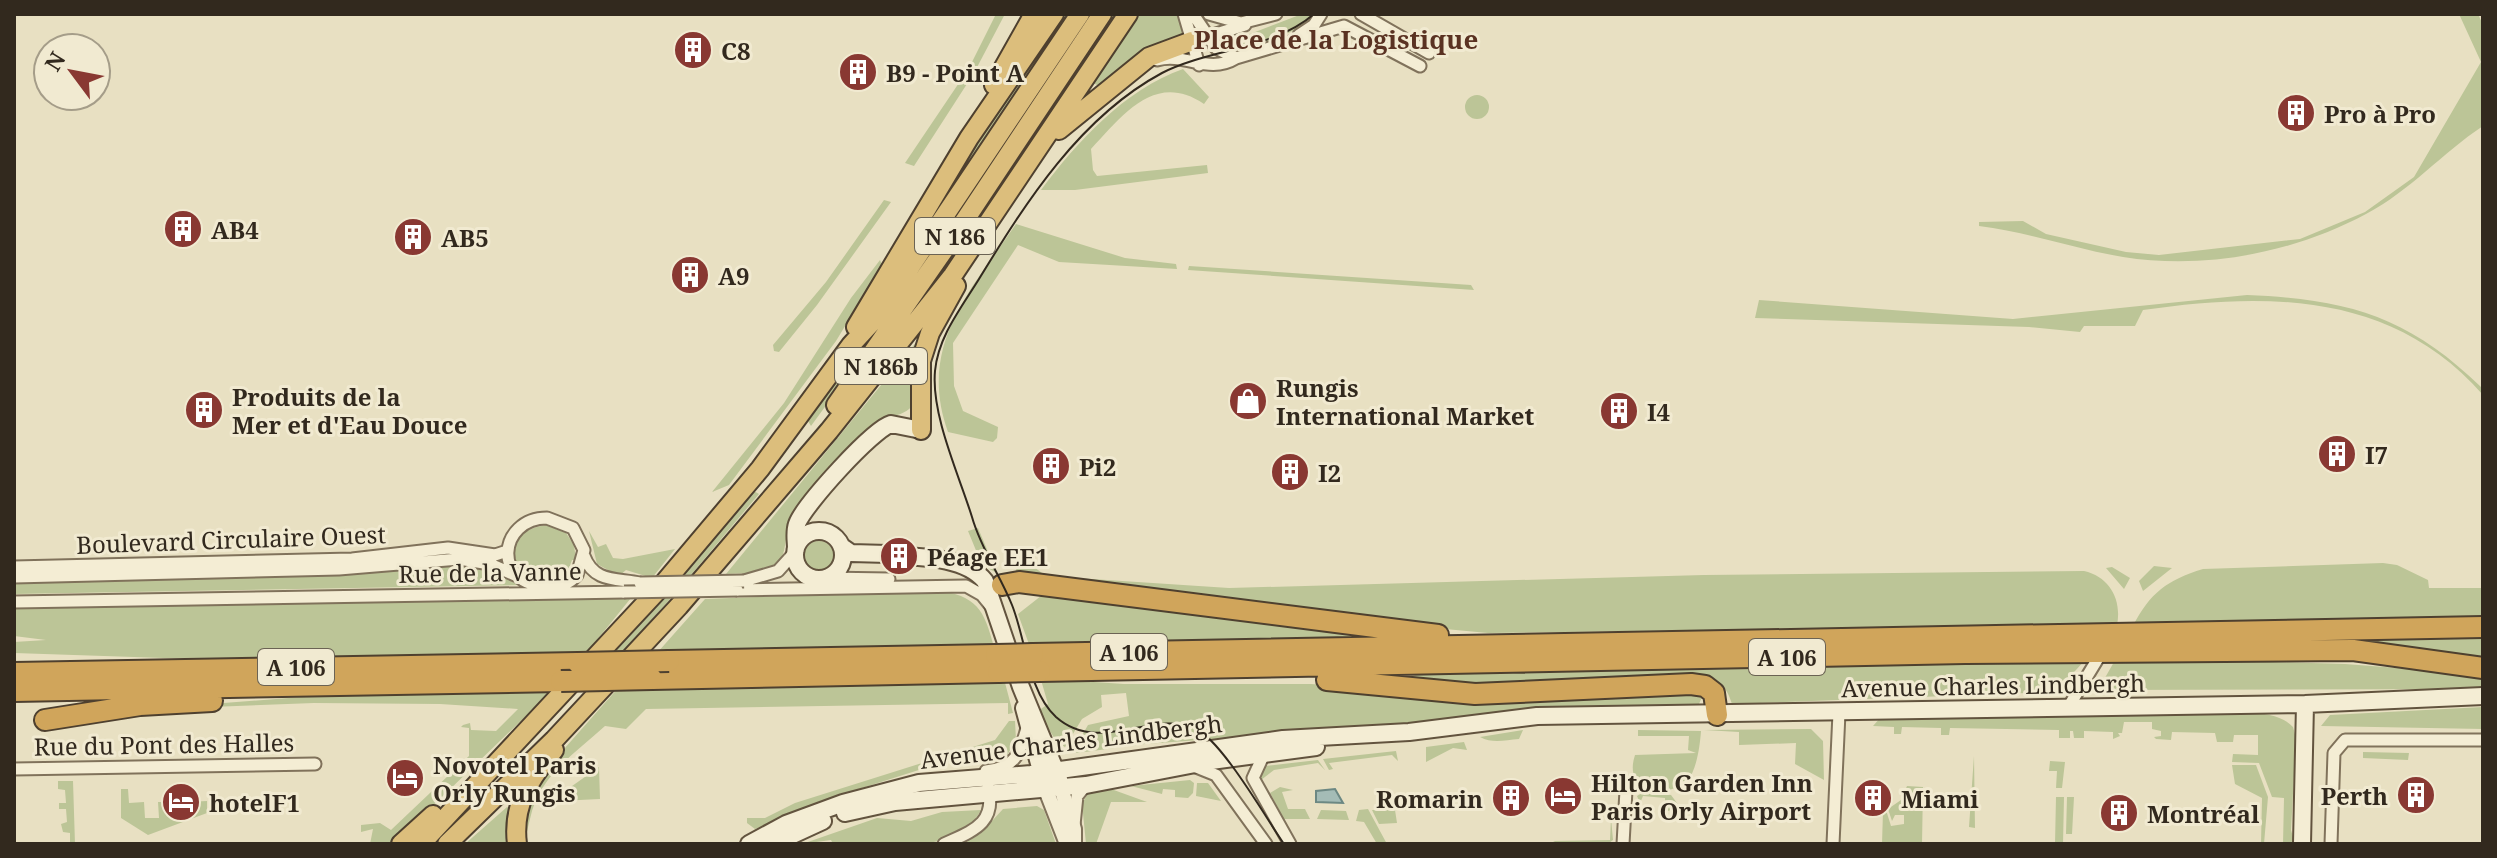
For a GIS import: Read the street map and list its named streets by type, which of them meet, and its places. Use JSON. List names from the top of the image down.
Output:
{
  "streets": {
    "highway": ["N 186", "N 186b", "A 106"],
    "main road": ["Avenue Charles Lindbergh"],
    "street": ["Boulevard Circulaire Ouest", "Rue de la Vanne", "Rue du Pont des Halles"]
  },
  "crossings": [
    ["N 186", "N 186b"]
  ],
  "districts": ["Place de la Logistique"],
  "places": {
    "building": [
      "C8",
      "B9 - Point A",
      "Pro à Pro",
      "AB4",
      "AB5",
      "A9",
      "Produits de la Mer et d'Eau Douce",
      "I4",
      "I7",
      "Pi2",
      "I2",
      "Péage EE1",
      "Perth",
      "Romarin",
      "Miami",
      "Montréal"
    ],
    "shop": ["Rungis International Market"],
    "hotel": ["Novotel Paris Orly Rungis", "Hilton Garden Inn Paris Orly Airport", "hotelF1"]
  },
  "north": "top left"
}
